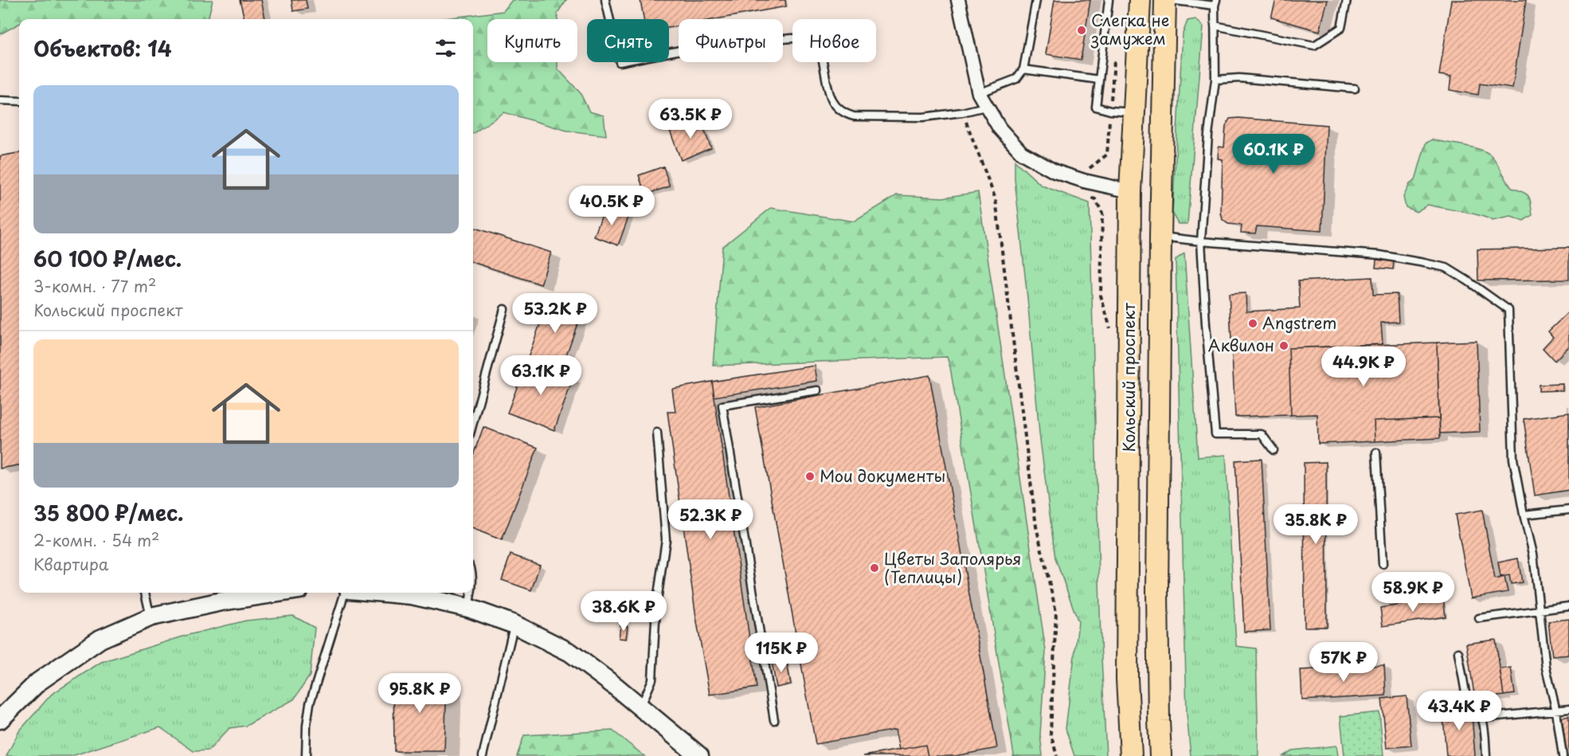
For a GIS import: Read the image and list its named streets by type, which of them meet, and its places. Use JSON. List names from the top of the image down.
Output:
{
  "streets": {
    "main road": ["Кольский проспект"]
  },
  "places": [
    "Слегка не замужем",
    "Angstrem",
    "Аквилон",
    "Мои документы",
    "Цветы Заполярья (Теплицы)"
  ],
  "page": {
    "chip": [
      "Купить",
      "Снять",
      "Фильтры",
      "Новое"
    ],
    "heading": "Объектов: 14",
    "list": [
      {
        "name": "60 100 ₽/мес.",
        "note": "3-комн. · 77 m² · Кольский проспект"
      },
      {
        "name": "35 800 ₽/мес.",
        "note": "2-комн. · 54 m² · Квартира"
      }
    ],
    "price": [
      "63.5K ₽",
      "60.1K ₽",
      "40.5K ₽",
      "53.2K ₽",
      "44.9K ₽",
      "63.1K ₽",
      "52.3K ₽",
      "35.8K ₽",
      "58.9K ₽",
      "38.6K ₽",
      "115K ₽",
      "57K ₽",
      "95.8K ₽",
      "43.4K ₽"
    ]
  }
}
